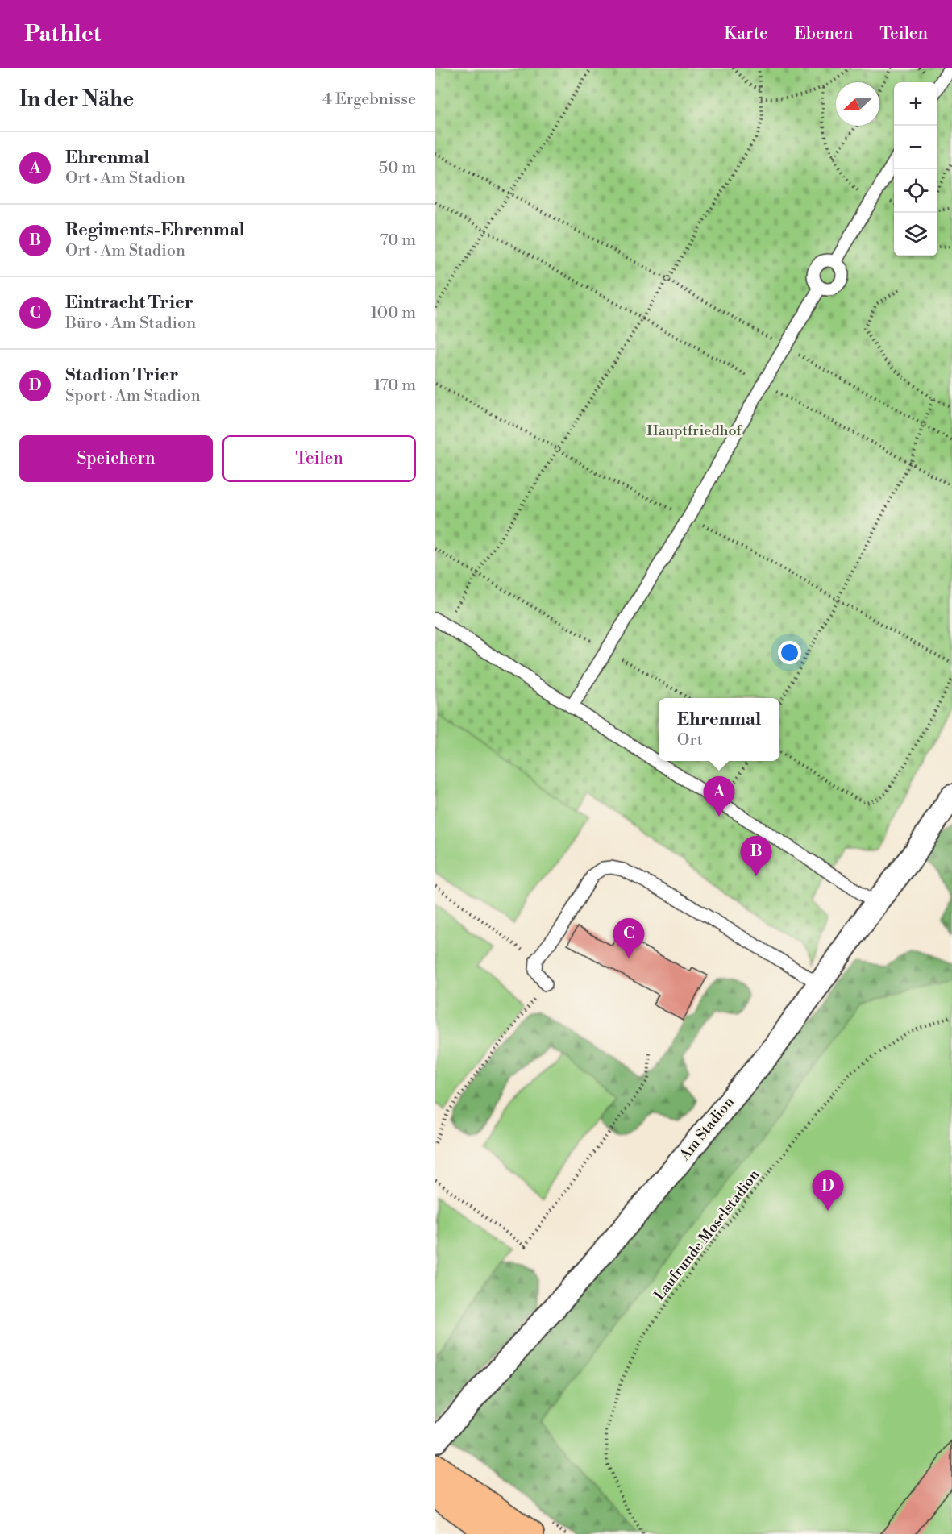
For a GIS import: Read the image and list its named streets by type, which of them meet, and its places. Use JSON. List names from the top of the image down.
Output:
{
  "streets": {
    "street": ["Am Stadion"],
    "path": ["Laufrunde Moselstadion"]
  },
  "parks": ["Hauptfriedhof"],
  "north": "left",
  "page": {
    "header": "Pathlet",
    "nav": ["Karte", "Ebenen", "Teilen"],
    "heading": ["In der Nähe", "4 Ergebnisse"],
    "map_buttons": ["+", "−"],
    "list": [
      {
        "mark": "A",
        "name": "Ehrenmal",
        "note": "Ort · Am Stadion",
        "value": "50 m"
      },
      {
        "mark": "B",
        "name": "Regiments-Ehrenmal",
        "note": "Ort · Am Stadion",
        "value": "70 m"
      },
      {
        "mark": "C",
        "name": "Eintracht Trier",
        "note": "Büro · Am Stadion",
        "value": "100 m"
      },
      {
        "mark": "D",
        "name": "Stadion Trier",
        "note": "Sport · Am Stadion",
        "value": "170 m"
      }
    ],
    "buttons": ["Speichern", "Teilen"],
    "popup": ["Ehrenmal", "Ort"],
    "pins": [
      "A",
      "B",
      "C",
      "D"
    ]
  }
}
